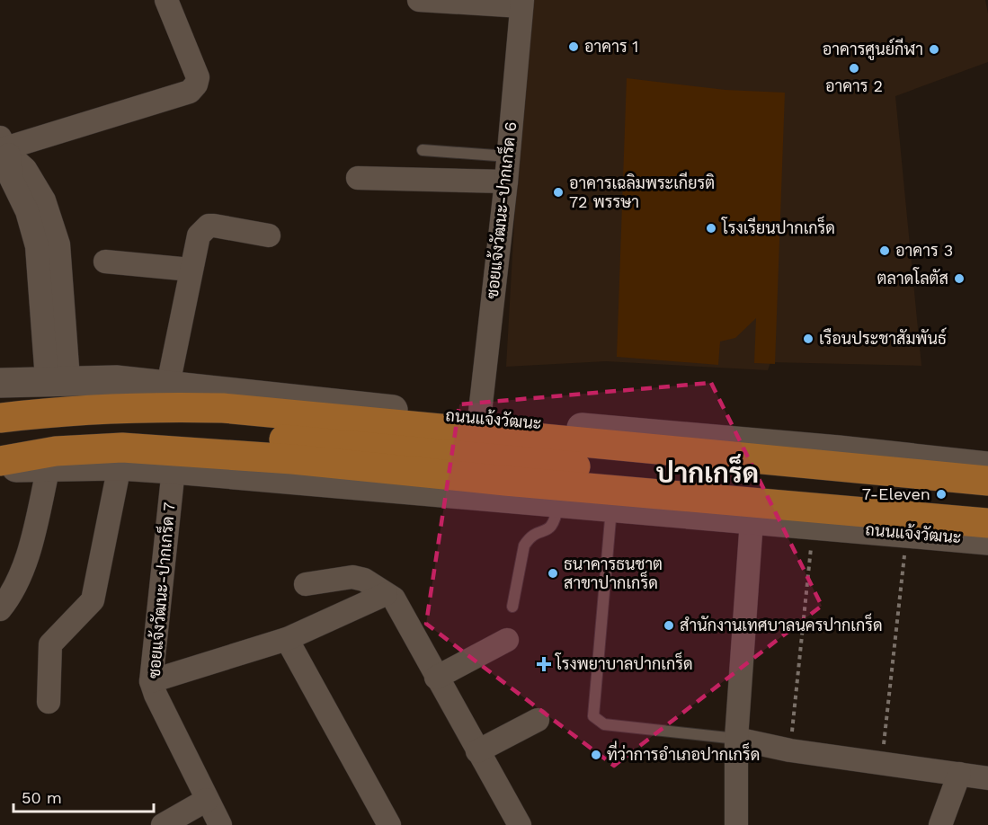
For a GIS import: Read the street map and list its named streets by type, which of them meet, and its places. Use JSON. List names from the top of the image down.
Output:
{
  "streets": {
    "main road": ["ถนนแจ้งวัฒนะ"],
    "street": ["ซอยแจ้งวัฒนะ-ปากเกร็ด 6", "ซอยแจ้งวัฒนะ-ปากเกร็ด 7"]
  },
  "crossings": [
    ["ซอยแจ้งวัฒนะ-ปากเกร็ด 6", "ถนนแจ้งวัฒนะ"],
    ["ถนนแจ้งวัฒนะ", "ซอยแจ้งวัฒนะ-ปากเกร็ด 7"]
  ],
  "districts": ["ปากเกร็ด"],
  "places": {
    "other": [
      "อาคาร 1",
      "อาคารศูนย์กีฬา",
      "อาคาร 2",
      "อาคารเฉลิมพระเกียรติ 72 พรรษา",
      "โรงเรียนปากเกร็ด",
      "อาคาร 3",
      "ตลาดโลตัส",
      "เรือนประชาสัมพันธ์",
      "7-Eleven",
      "ธนาคารธนชาต สาขาปากเกร็ด",
      "สำนักงานเทศบาลนครปากเกร็ด",
      "ที่ว่าการอำเภอปากเกร็ด"
    ],
    "health": ["โรงพยาบาลปากเกร็ด"]
  },
  "scale_bar": "50 m"
}
